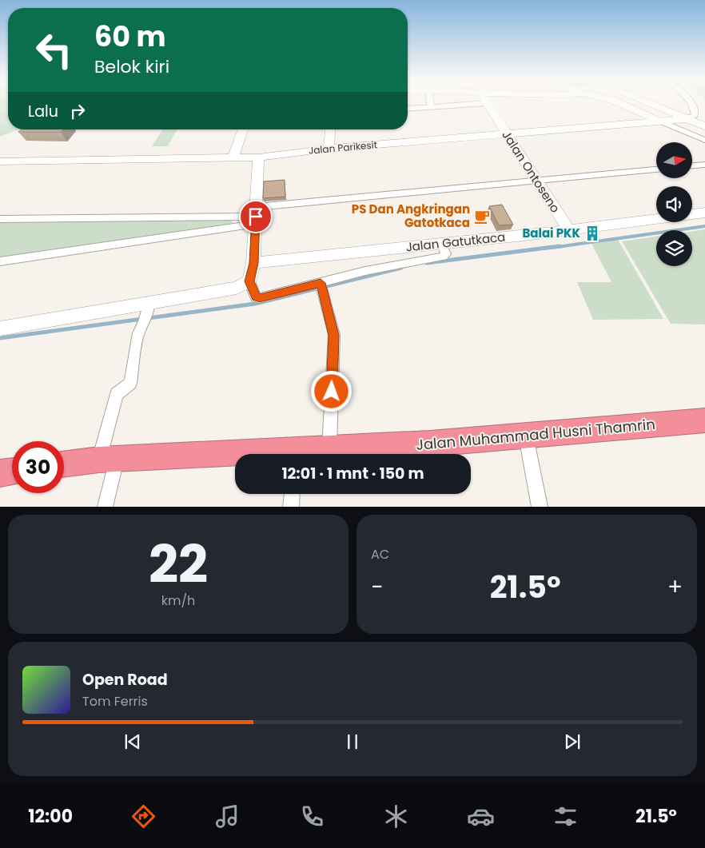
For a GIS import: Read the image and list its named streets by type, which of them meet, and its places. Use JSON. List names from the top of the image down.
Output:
{
  "streets": {
    "highway": ["Jalan Muhammad Husni Thamrin"],
    "street": ["Jalan Parikesit", "Jalan Ontoseno", "Jalan Gatutkaca"]
  },
  "crossings": [
    ["Jalan Parikesit", "Jalan Ontoseno"],
    ["Jalan Ontoseno", "Jalan Gatutkaca"]
  ],
  "places": {
    "cafe": ["PS Dan Angkringan Gatotkaca"],
    "building": ["Balai PKK"]
  },
  "north": "right",
  "page": {
    "turn": ["60 m", "Belok kiri"],
    "then": "Lalu",
    "limit": "30",
    "trip": "12:01 · 1 mnt · 150 m",
    "tile": [
      ["22", "km/h"],
      "AC"
    ],
    "heat": ["−", "21.5°", "+"],
    "song": ["Open Road", "Tom Ferris"],
    "tabs": ["12:00", "21.5°"]
  }
}
